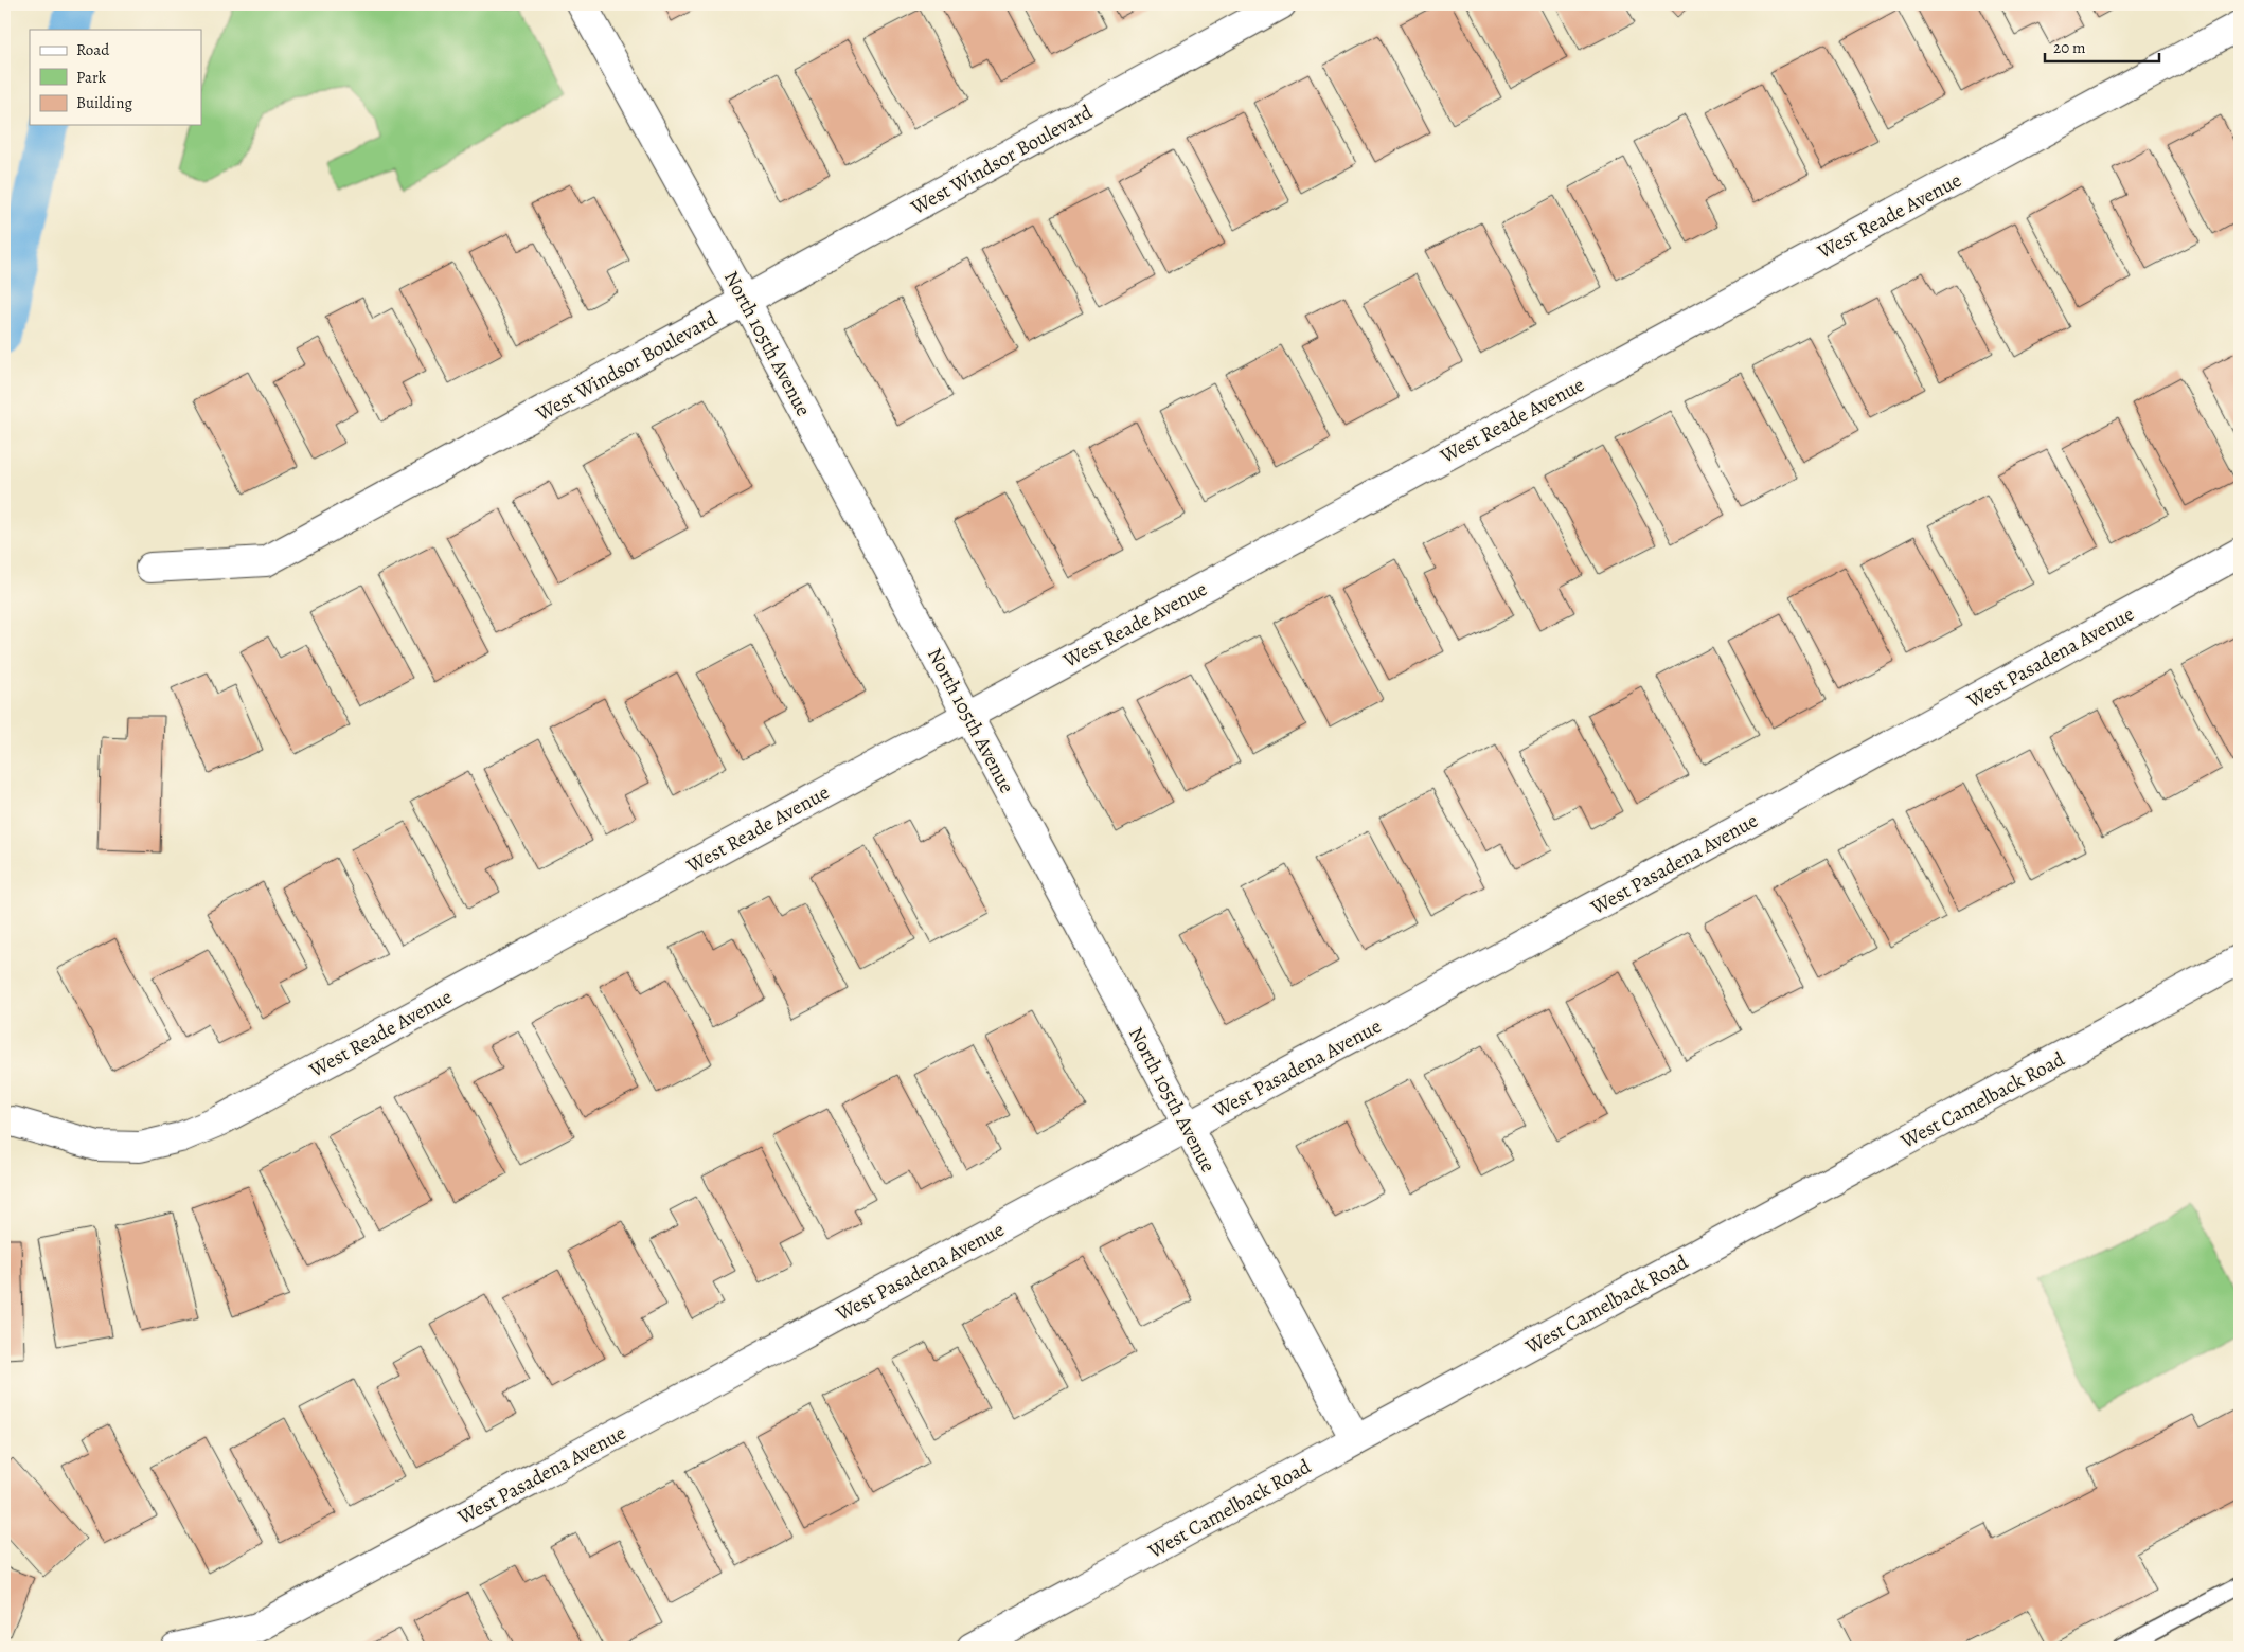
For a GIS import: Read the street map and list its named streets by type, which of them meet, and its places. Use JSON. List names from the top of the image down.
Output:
{
  "streets": {
    "street": [
      "West Windsor Boulevard",
      "West Reade Avenue",
      "North 105th Avenue",
      "West Pasadena Avenue",
      "West Camelback Road"
    ]
  },
  "crossings": [
    ["West Windsor Boulevard", "North 105th Avenue"],
    ["West Reade Avenue", "North 105th Avenue"],
    ["North 105th Avenue", "West Pasadena Avenue"],
    ["North 105th Avenue", "West Camelback Road"]
  ],
  "legend": ["Road", "Park", "Building"],
  "scale_bar": "20 m"
}
